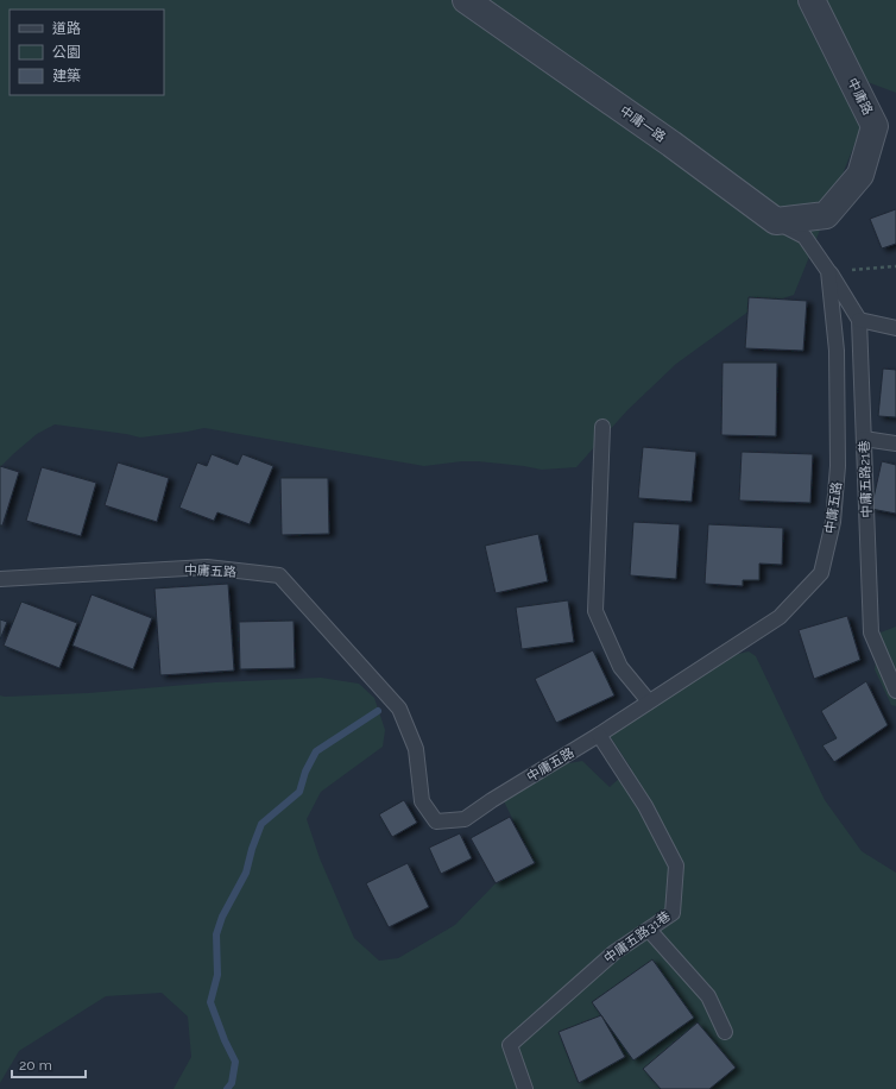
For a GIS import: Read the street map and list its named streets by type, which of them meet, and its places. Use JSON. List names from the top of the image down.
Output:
{
  "streets": {
    "street": ["中庸路", "中庸一路"],
    "lane": ["中庸五路21巷", "中庸五路", "中庸五路31巷"]
  },
  "crossings": [
    ["中庸路", "中庸一路"],
    ["中庸路", "中庸五路"],
    ["中庸一路", "中庸五路"],
    ["中庸五路", "中庸五路31巷"]
  ],
  "legend": ["道路", "公園", "建築"],
  "scale_bar": "20 m"
}
